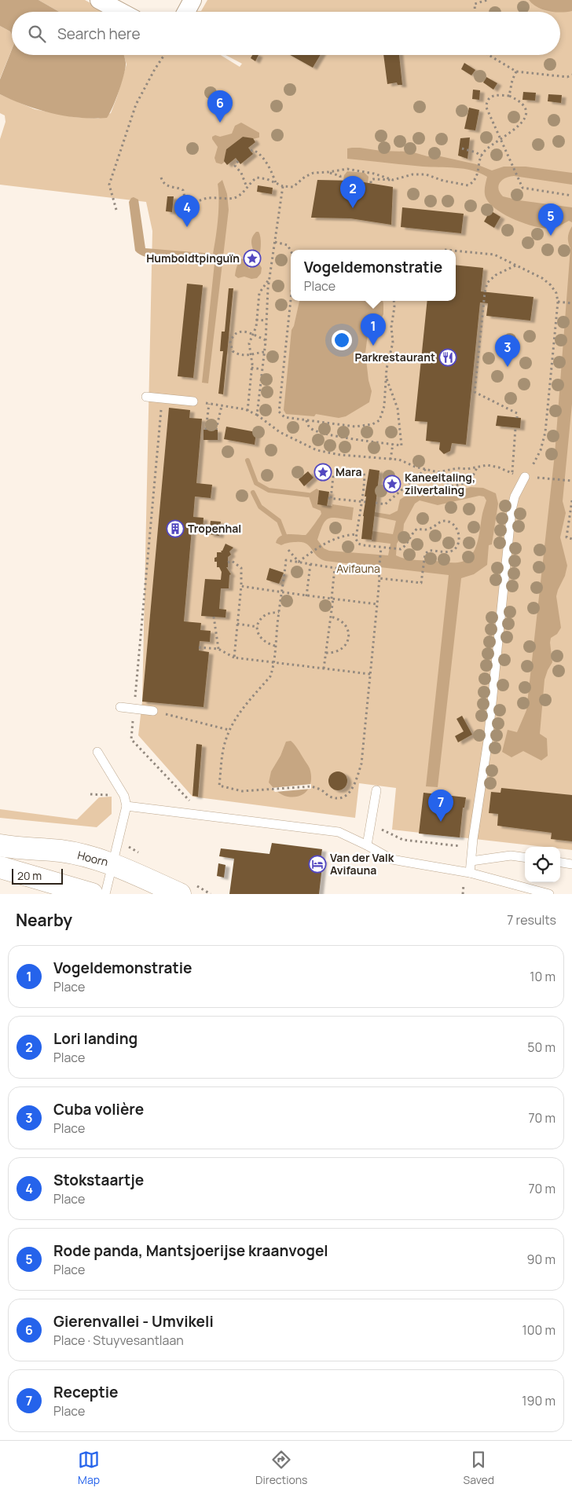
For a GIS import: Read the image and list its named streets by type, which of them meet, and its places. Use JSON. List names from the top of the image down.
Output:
{
  "streets": {
    "main road": ["Hoorn"]
  },
  "parks": ["Avifauna"],
  "places": {
    "place": ["Humboldtpinguïn", "Mara", "Kaneeltaling, zilvertaling"],
    "restaurant": ["Parkrestaurant"],
    "building": ["Tropenhal"],
    "hotel": ["Van der Valk Avifauna"]
  },
  "scale_bar": "20 m",
  "page": {
    "search": "Search here",
    "pins": [
      "6",
      "2",
      "4",
      "5",
      "1",
      "3",
      "7"
    ],
    "popup": ["Vogeldemonstratie", "Place"],
    "scale": "20 m",
    "heading": ["Nearby", "7 results"],
    "list": [
      {
        "mark": "1",
        "name": "Vogeldemonstratie",
        "note": "Place",
        "value": "10 m"
      },
      {
        "mark": "2",
        "name": "Lori landing",
        "note": "Place",
        "value": "50 m"
      },
      {
        "mark": "3",
        "name": "Cuba volière",
        "note": "Place",
        "value": "70 m"
      },
      {
        "mark": "4",
        "name": "Stokstaartje",
        "note": "Place",
        "value": "70 m"
      },
      {
        "mark": "5",
        "name": "Rode panda, Mantsjoerijse kraanvogel",
        "note": "Place",
        "value": "90 m"
      },
      {
        "mark": "6",
        "name": "Gierenvallei - Umvikeli",
        "note": "Place · Stuyvesantlaan",
        "value": "100 m"
      },
      {
        "mark": "7",
        "name": "Receptie",
        "note": "Place",
        "value": "190 m"
      }
    ],
    "nav": ["Map", "Directions", "Saved"]
  }
}
